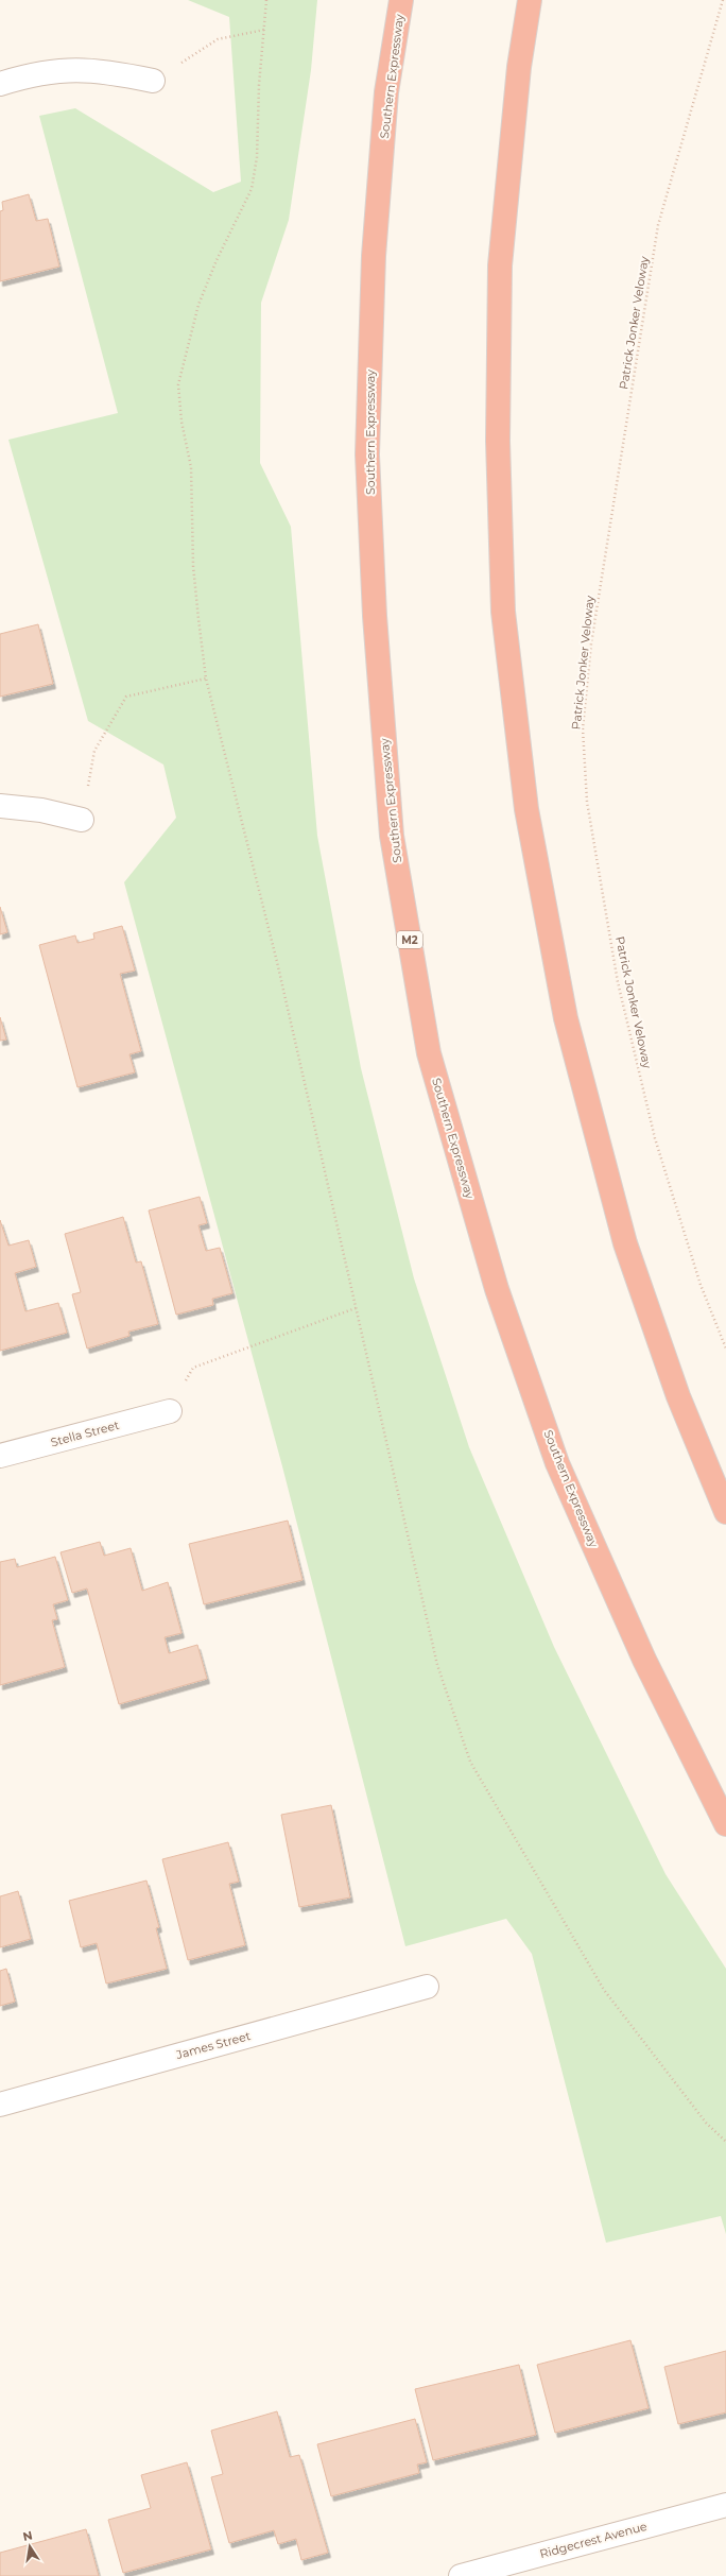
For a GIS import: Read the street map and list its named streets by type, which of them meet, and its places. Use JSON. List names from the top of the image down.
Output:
{
  "streets": {
    "highway": ["Southern Expressway", "M2"],
    "street": ["Stella Street", "James Street", "Ridgecrest Avenue"],
    "path": ["Patrick Jonker Veloway"]
  },
  "north": "top"
}
